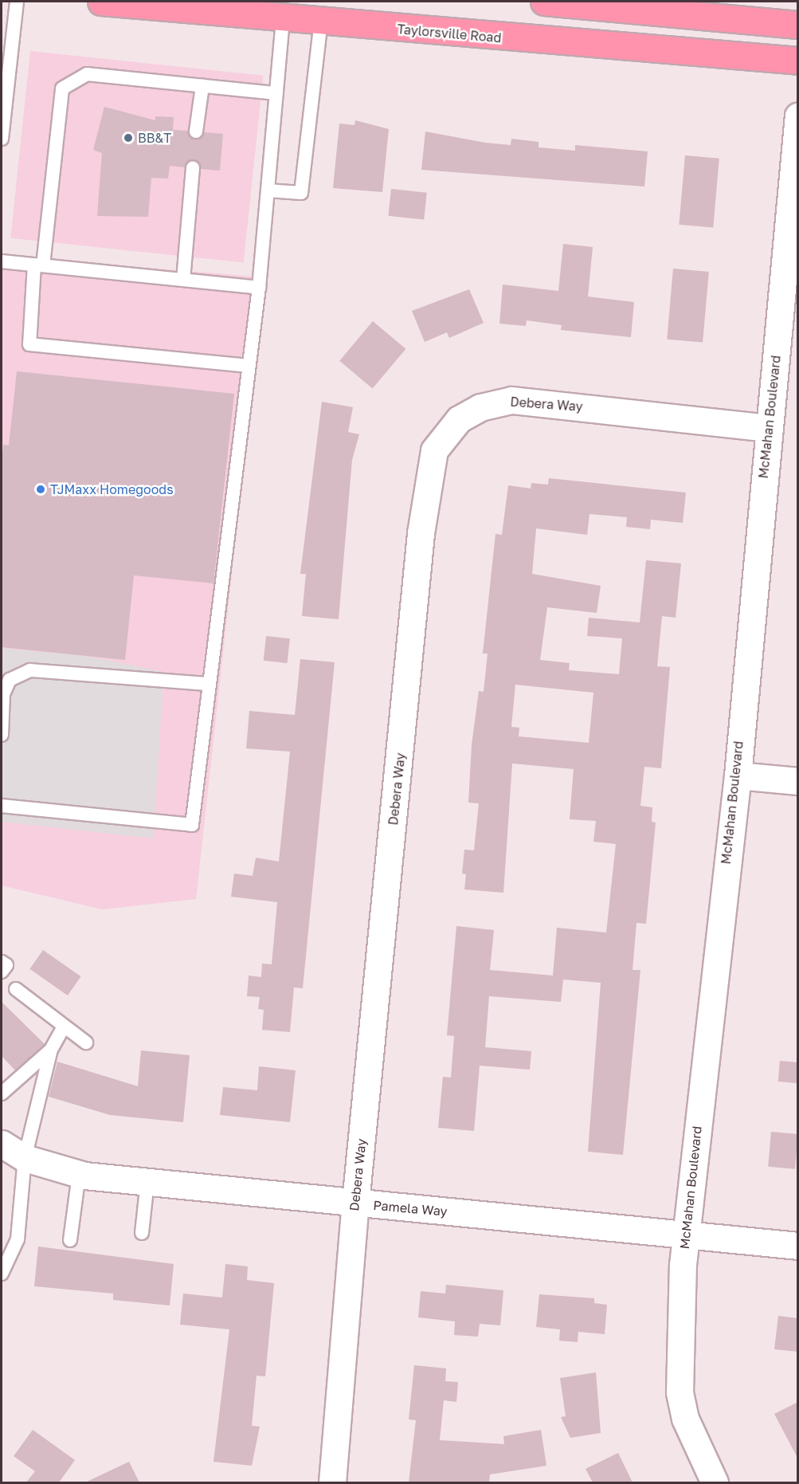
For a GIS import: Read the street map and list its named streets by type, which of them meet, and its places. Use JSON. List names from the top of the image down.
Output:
{
  "streets": {
    "main road": ["Taylorsville Road"],
    "street": ["Debera Way", "McMahan Boulevard", "Pamela Way"]
  },
  "crossings": [
    ["Debera Way", "McMahan Boulevard"],
    ["Debera Way", "Pamela Way"],
    ["McMahan Boulevard", "Pamela Way"]
  ],
  "places": ["BB&T", "TJMaxx Homegoods"]
}
